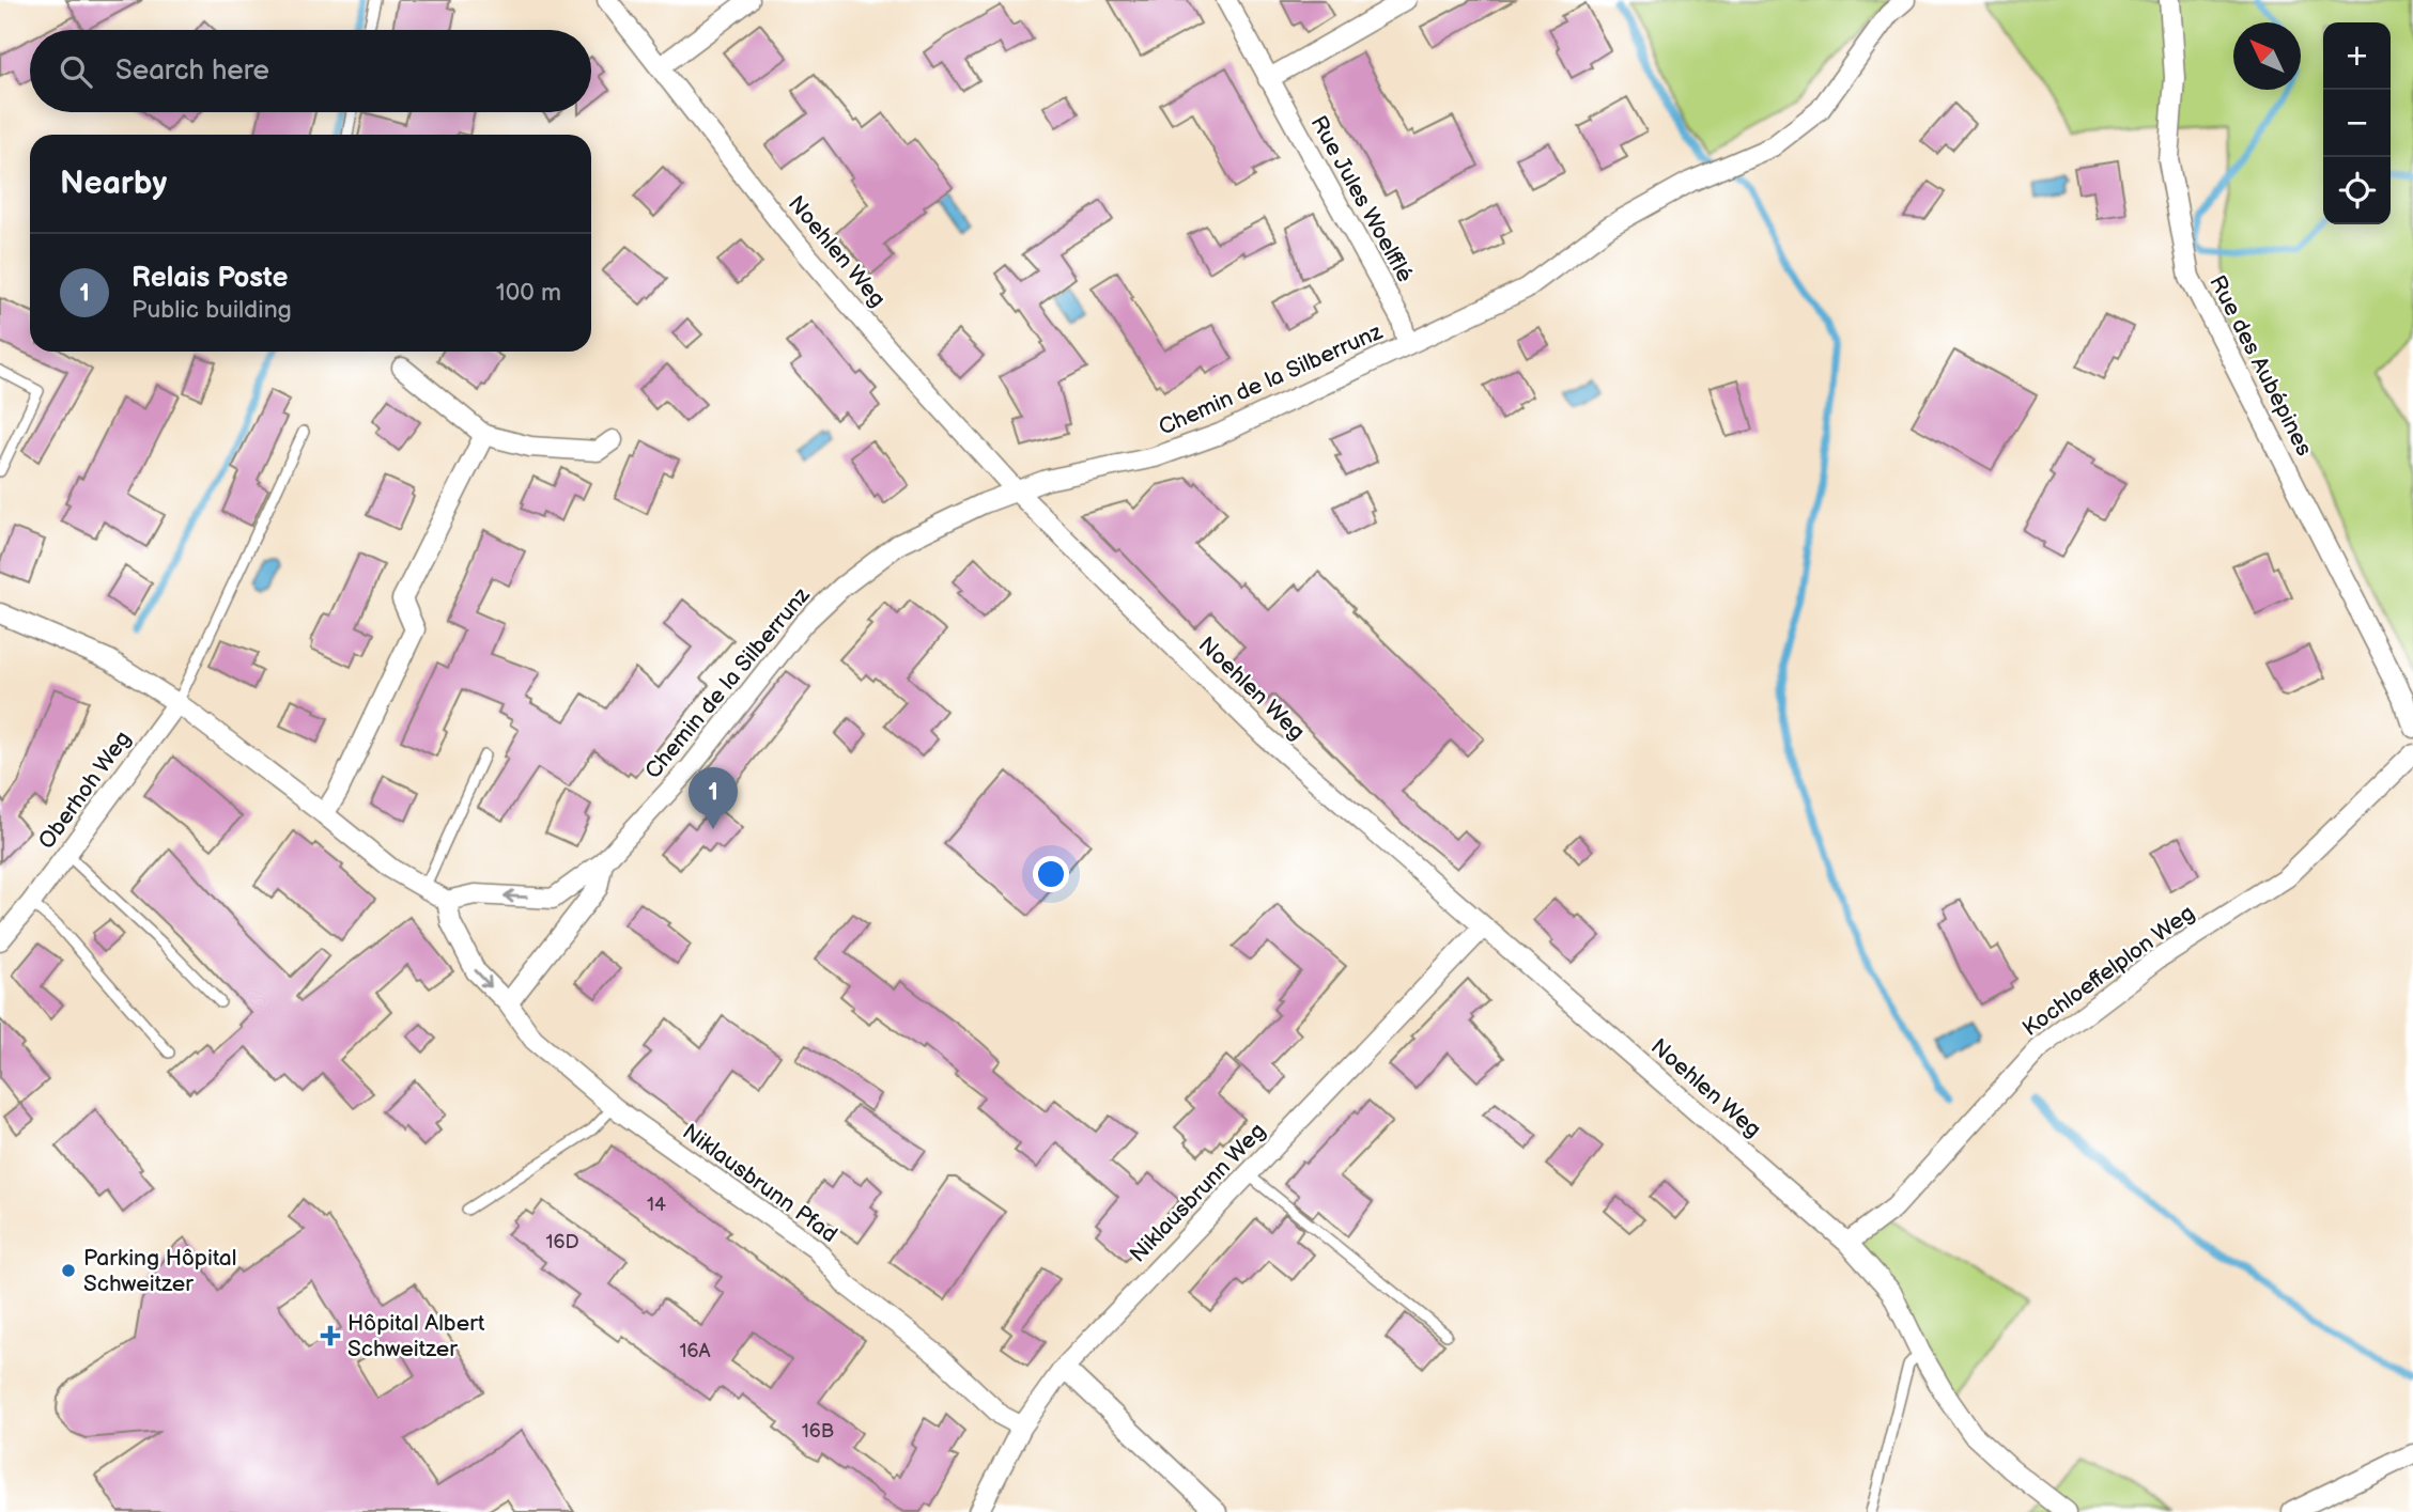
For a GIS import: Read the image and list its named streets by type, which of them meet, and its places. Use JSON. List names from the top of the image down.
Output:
{
  "streets": {
    "street": [
      "Rue Jules Woelfflé",
      "Noehlen Weg",
      "Rue des Aubépines",
      "Chemin de la Silberrunz",
      "Oberhoh Weg",
      "Kochloeffelplon Weg",
      "Niklausbrunn Pfad",
      "Niklausbrunn Weg"
    ]
  },
  "crossings": [
    ["Rue Jules Woelfflé", "Chemin de la Silberrunz"],
    ["Noehlen Weg", "Chemin de la Silberrunz"],
    ["Noehlen Weg", "Kochloeffelplon Weg"],
    ["Noehlen Weg", "Niklausbrunn Weg"],
    ["Chemin de la Silberrunz", "Niklausbrunn Pfad"],
    ["Niklausbrunn Pfad", "Niklausbrunn Weg"]
  ],
  "places": {
    "other": ["Parking Hôpital Schweitzer"],
    "health": ["Hôpital Albert Schweitzer"]
  },
  "house_numbers": [
    "14",
    "16D",
    "16A",
    "16B"
  ],
  "north": "top left",
  "page": {
    "map_buttons": ["+", "−"],
    "search": "Search here",
    "heading": "Nearby",
    "list": [
      {
        "mark": "1",
        "name": "Relais Poste",
        "note": "Public building",
        "value": "100 m"
      }
    ],
    "pins": "1"
  }
}
